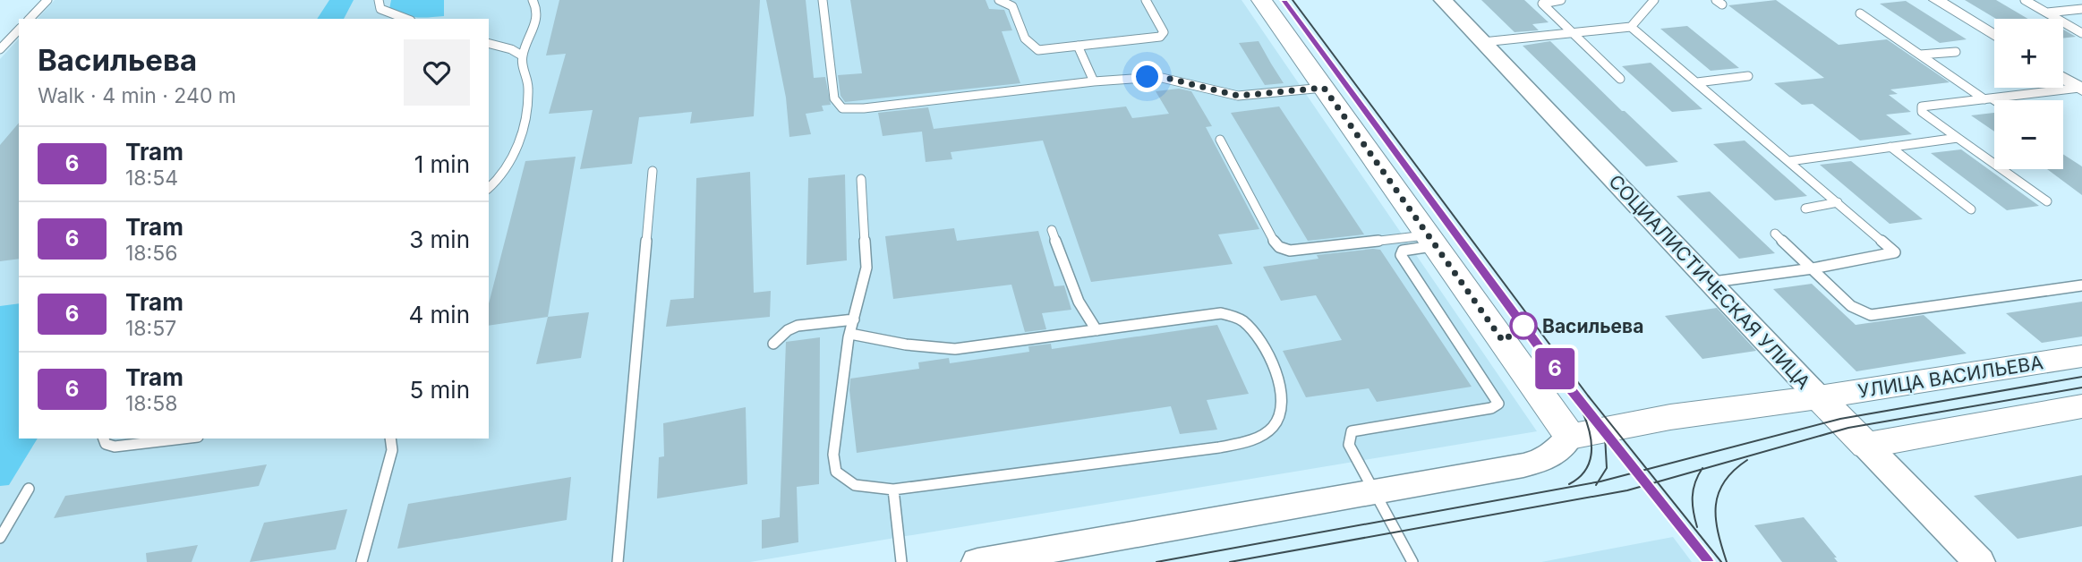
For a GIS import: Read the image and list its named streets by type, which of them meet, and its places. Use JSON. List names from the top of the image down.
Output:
{
  "streets": {
    "main road": ["СОЦИАЛИСТИЧЕСКАЯ УЛИЦА", "УЛИЦА ВАСИЛЬЕВА"]
  },
  "crossings": [
    ["СОЦИАЛИСТИЧЕСКАЯ УЛИЦА", "УЛИЦА ВАСИЛЬЕВА"]
  ],
  "places": ["Васильева"],
  "lines": ["tram line 6"],
  "page": {
    "on_map": "6",
    "map_buttons": ["+", "−"],
    "heading": ["Васильева", "Walk · 4 min · 240 m"],
    "list": [
      {
        "mark": "6",
        "name": "Tram",
        "note": "18:54",
        "value": "1 min"
      },
      {
        "mark": "6",
        "name": "Tram",
        "note": "18:56",
        "value": "3 min"
      },
      {
        "mark": "6",
        "name": "Tram",
        "note": "18:57",
        "value": "4 min"
      },
      {
        "mark": "6",
        "name": "Tram",
        "note": "18:58",
        "value": "5 min"
      }
    ]
  }
}
